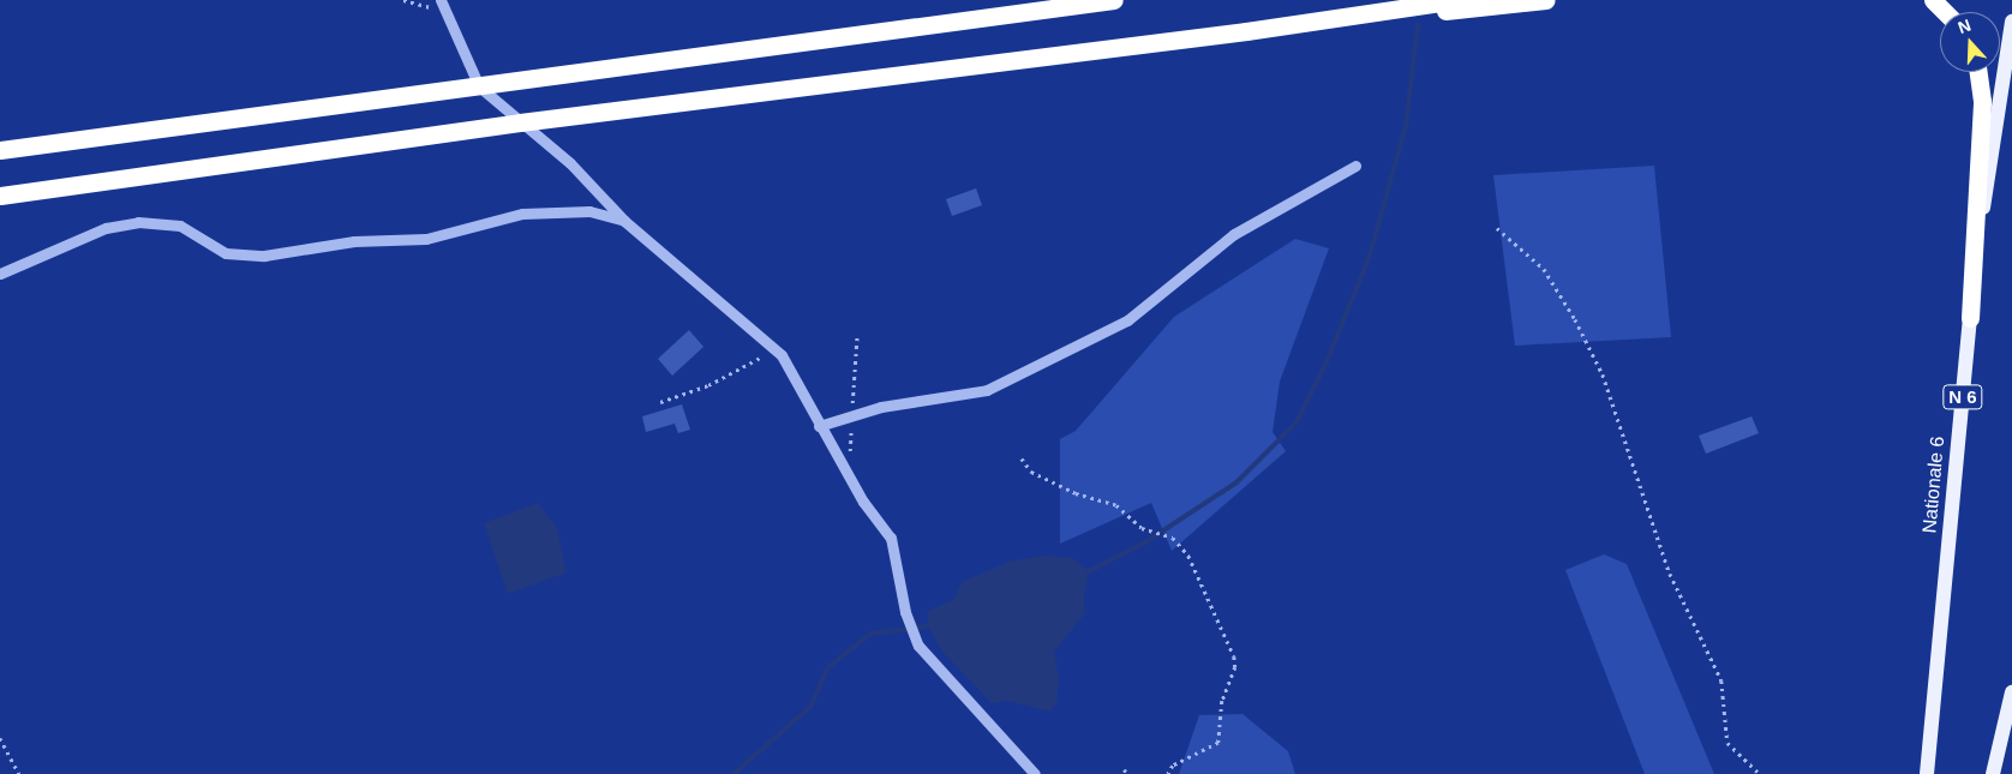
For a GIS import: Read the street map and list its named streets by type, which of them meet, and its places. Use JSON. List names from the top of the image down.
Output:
{
  "streets": {
    "main road": ["N 6", "Nationale 6"]
  },
  "north": "top"
}
